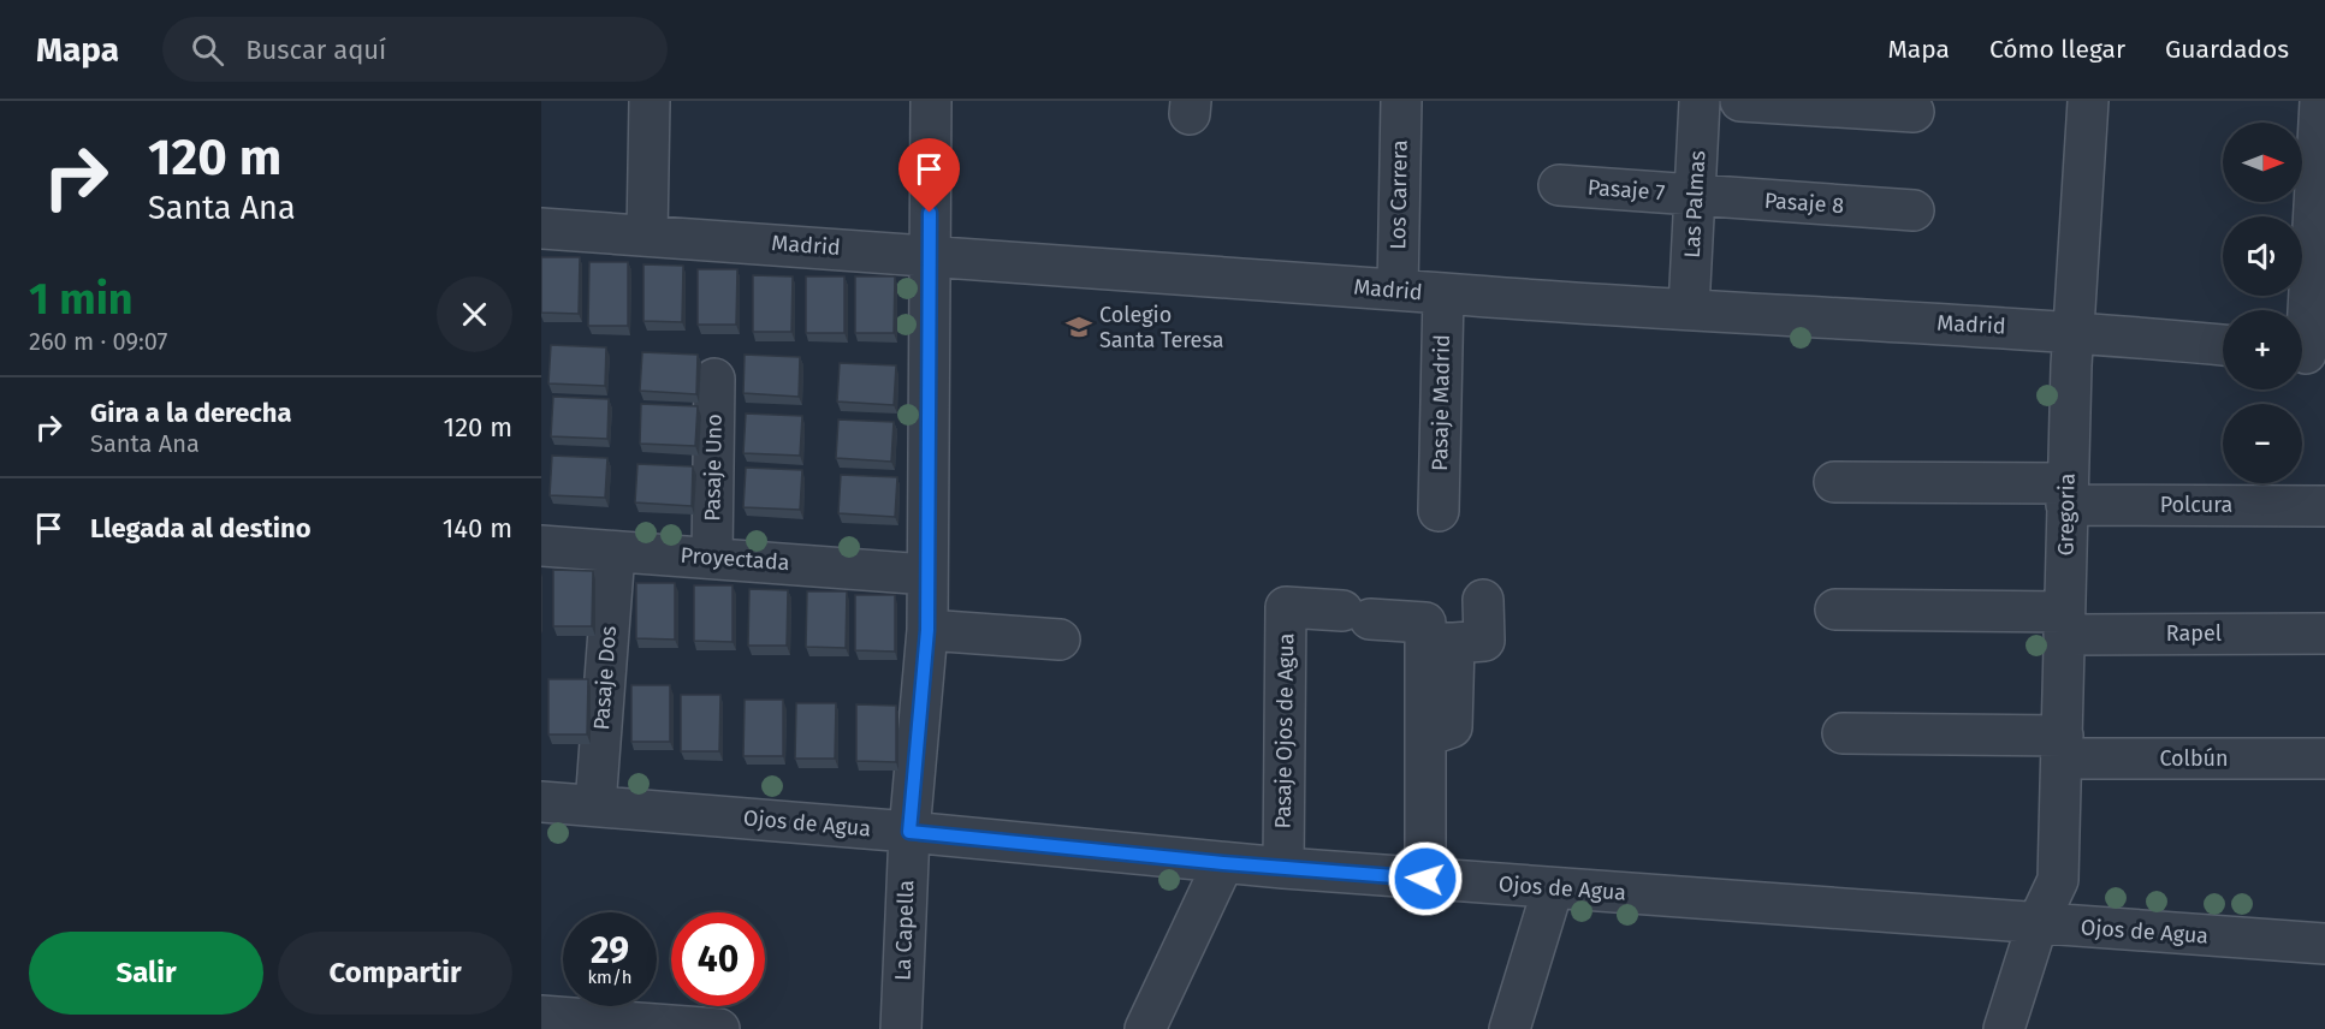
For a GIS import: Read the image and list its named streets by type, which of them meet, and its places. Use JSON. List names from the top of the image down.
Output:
{
  "streets": {
    "street": [
      "Pasaje 7",
      "Los Carrera",
      "Pasaje 8",
      "Las Palmas",
      "Madrid",
      "Pasaje Madrid",
      "Pasaje Uno",
      "Polcura",
      "Gregoria",
      "Proyectada",
      "Rapel",
      "Pasaje Dos",
      "Pasaje Ojos de Agua",
      "Colbún",
      "Ojos de Agua",
      "La Capella"
    ]
  },
  "crossings": [
    ["Pasaje 7", "Pasaje 8"],
    ["Pasaje 7", "Las Palmas"],
    ["Los Carrera", "Madrid"],
    ["Pasaje 8", "Las Palmas"],
    ["Las Palmas", "Madrid"],
    ["Madrid", "Pasaje Madrid"],
    ["Madrid", "Gregoria"],
    ["Madrid", "La Capella"],
    ["Pasaje Uno", "Proyectada"],
    ["Polcura", "Gregoria"],
    ["Gregoria", "Rapel"],
    ["Gregoria", "Colbún"],
    ["Gregoria", "Ojos de Agua"],
    ["Proyectada", "Pasaje Dos"],
    ["Proyectada", "La Capella"],
    ["Pasaje Dos", "Ojos de Agua"],
    ["Pasaje Ojos de Agua", "Ojos de Agua"],
    ["Ojos de Agua", "La Capella"]
  ],
  "places": {
    "school or university": ["Colegio Santa Teresa"]
  },
  "north": "right",
  "page": {
    "header": "Mapa",
    "search": "Buscar aquí",
    "nav": ["Mapa", "Cómo llegar", "Guardados"],
    "turn": ["120 m", "Santa Ana"],
    "map_buttons": ["+", "−"],
    "heading": ["1 min", "260 m · 09:07"],
    "list": [
      {
        "name": "Gira a la derecha",
        "note": "Santa Ana",
        "value": "120 m"
      },
      {
        "name": "Llegada al destino",
        "value": "140 m"
      }
    ],
    "speed": "29 km/h",
    "limit": "40",
    "buttons": ["Salir", "Compartir"]
  }
}
